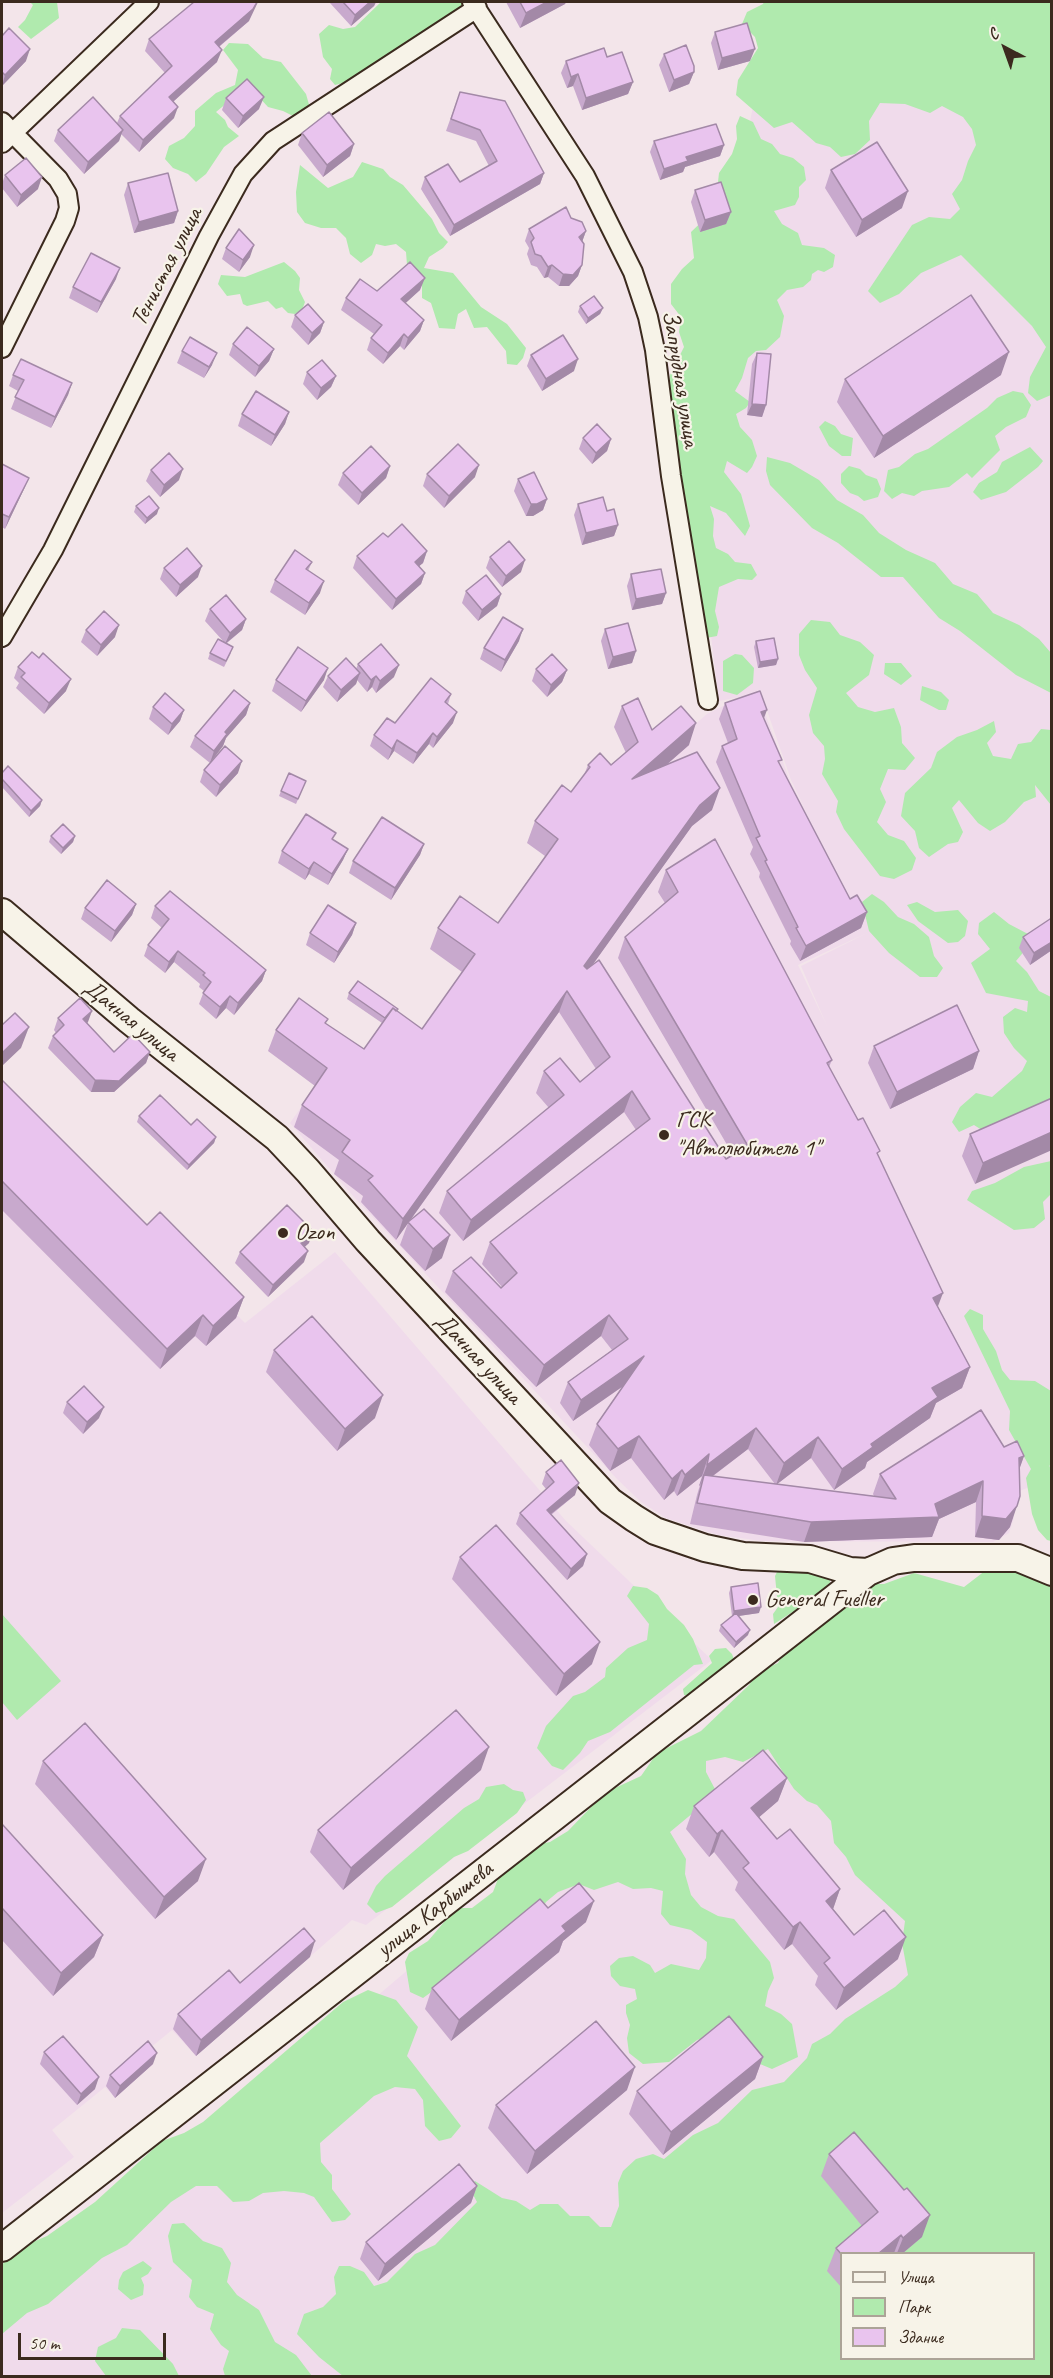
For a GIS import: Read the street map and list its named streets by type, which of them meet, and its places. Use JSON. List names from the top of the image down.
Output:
{
  "streets": {
    "street": [
      "Тенистая улица",
      "Запрудная улица",
      "Дачная улица",
      "улица Карбышева"
    ]
  },
  "crossings": [
    ["Тенистая улица", "Запрудная улица"],
    ["Дачная улица", "улица Карбышева"]
  ],
  "places": ["ГСК \"Автолюбитель 1\"", "Ozon", "General Fueller"],
  "legend": ["Улица", "Парк", "Здание"],
  "scale_bar": "50 m",
  "north": "top left"
}
